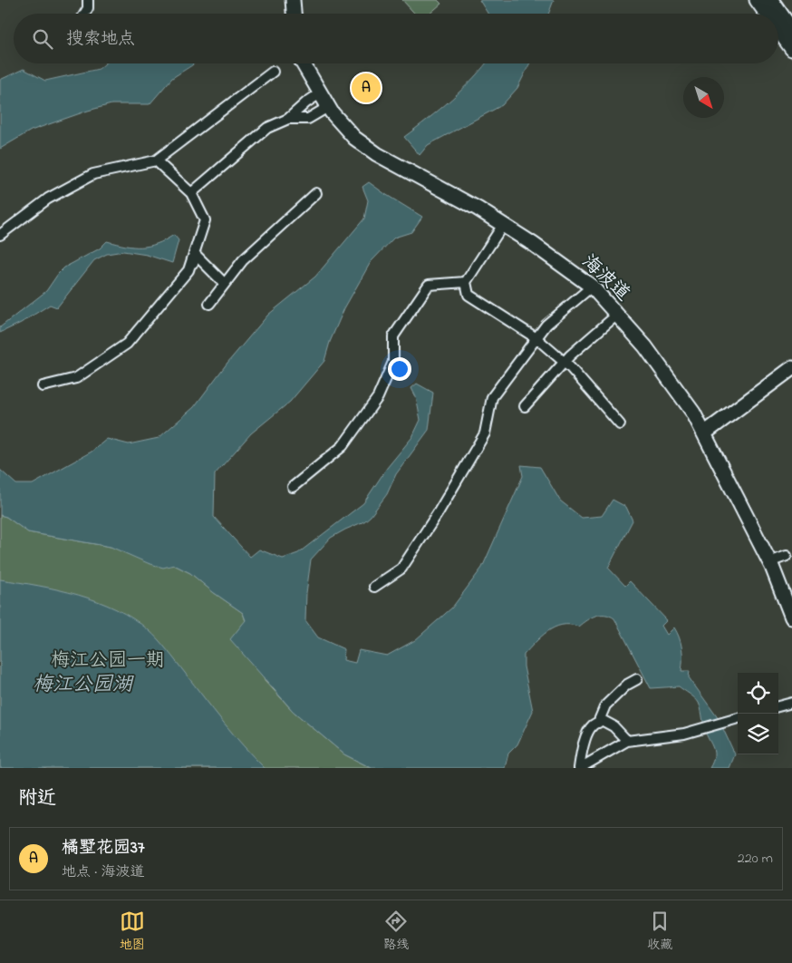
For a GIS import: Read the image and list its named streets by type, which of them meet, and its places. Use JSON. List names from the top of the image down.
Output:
{
  "streets": {
    "street": ["海波道"]
  },
  "water": ["梅江公园湖"],
  "parks": ["梅江公园一期"],
  "north": "bottom right",
  "page": {
    "search": "搜索地点",
    "pins": "A",
    "heading": "附近",
    "list": [
      {
        "mark": "A",
        "name": "橘墅花园37",
        "note": "地点 · 海波道",
        "value": "220 m"
      }
    ],
    "nav": ["地图", "路线", "收藏"]
  }
}
